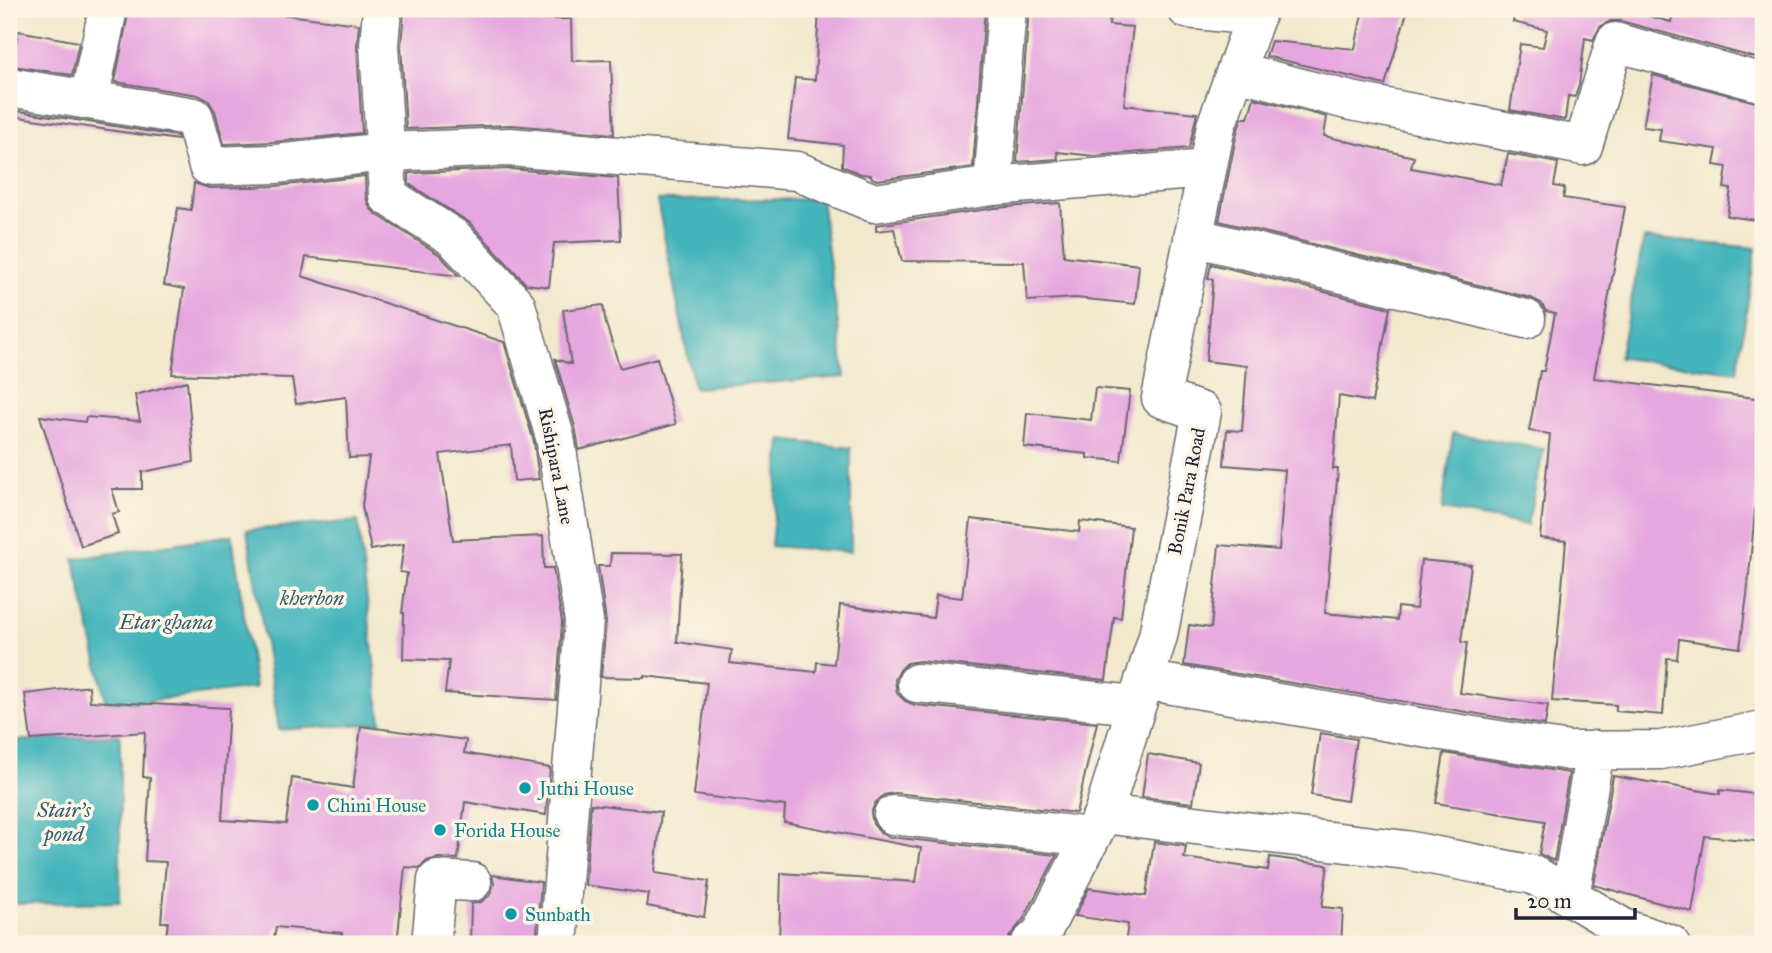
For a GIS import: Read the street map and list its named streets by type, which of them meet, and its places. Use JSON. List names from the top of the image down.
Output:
{
  "streets": {
    "street": ["Rishipara Lane", "Bonik Para Road"]
  },
  "water": ["kherbon", "Etar ghana", "Stair's pond"],
  "places": [
    "Juthi House",
    "Chini House",
    "Forida House",
    "Sunbath"
  ],
  "scale_bar": "20 m"
}
